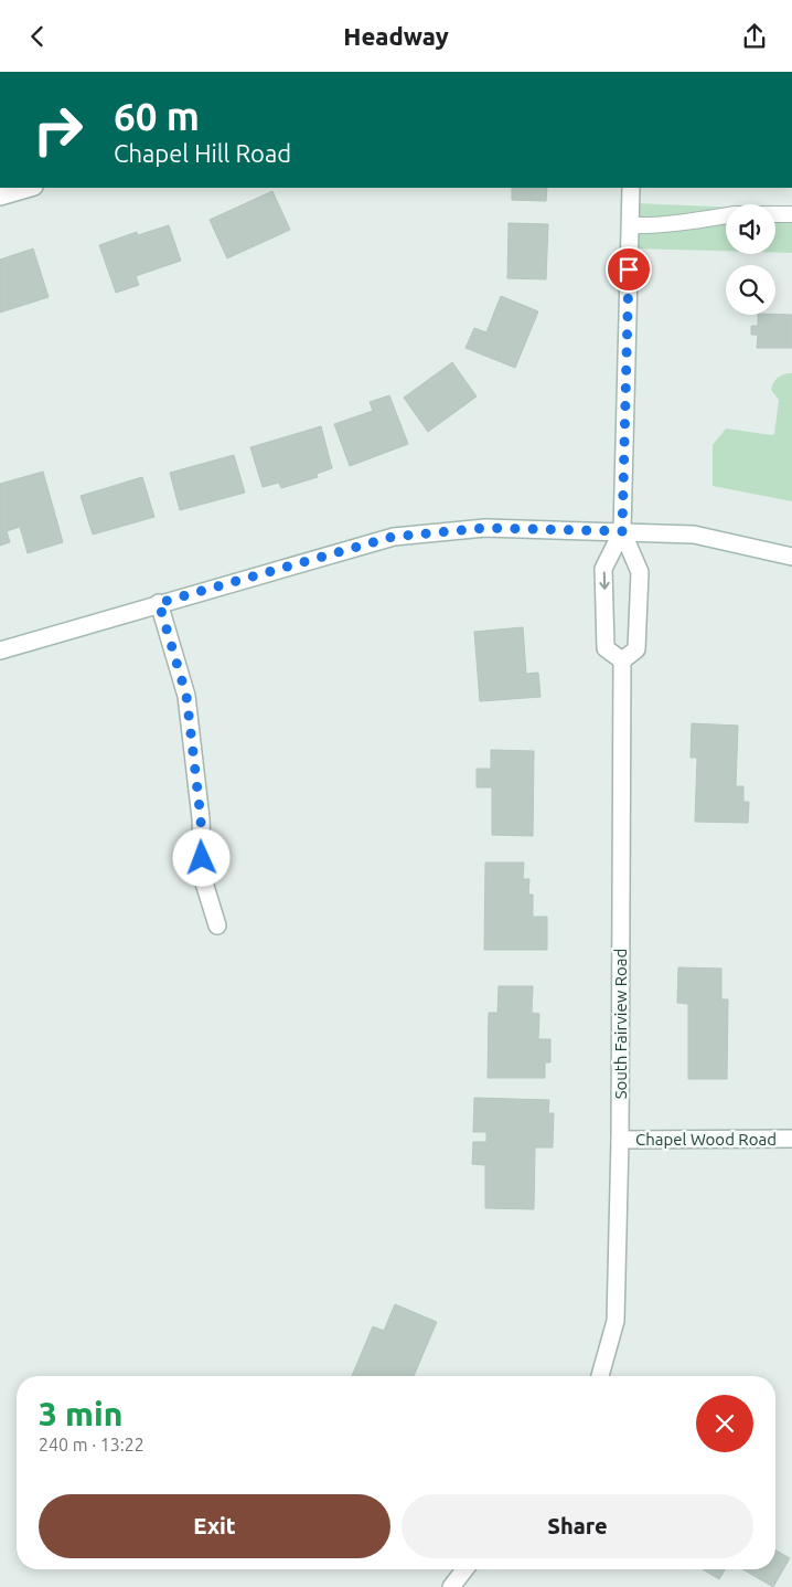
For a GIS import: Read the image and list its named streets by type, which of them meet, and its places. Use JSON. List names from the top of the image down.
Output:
{
  "streets": {
    "street": ["South Fairview Road", "Chapel Wood Road"]
  },
  "crossings": [
    ["South Fairview Road", "Chapel Wood Road"]
  ],
  "page": {
    "header": "Headway",
    "turn": ["60 m", "Chapel Hill Road"],
    "heading": ["3 min", "240 m · 13:22"],
    "buttons": ["Exit", "Share"]
  }
}
